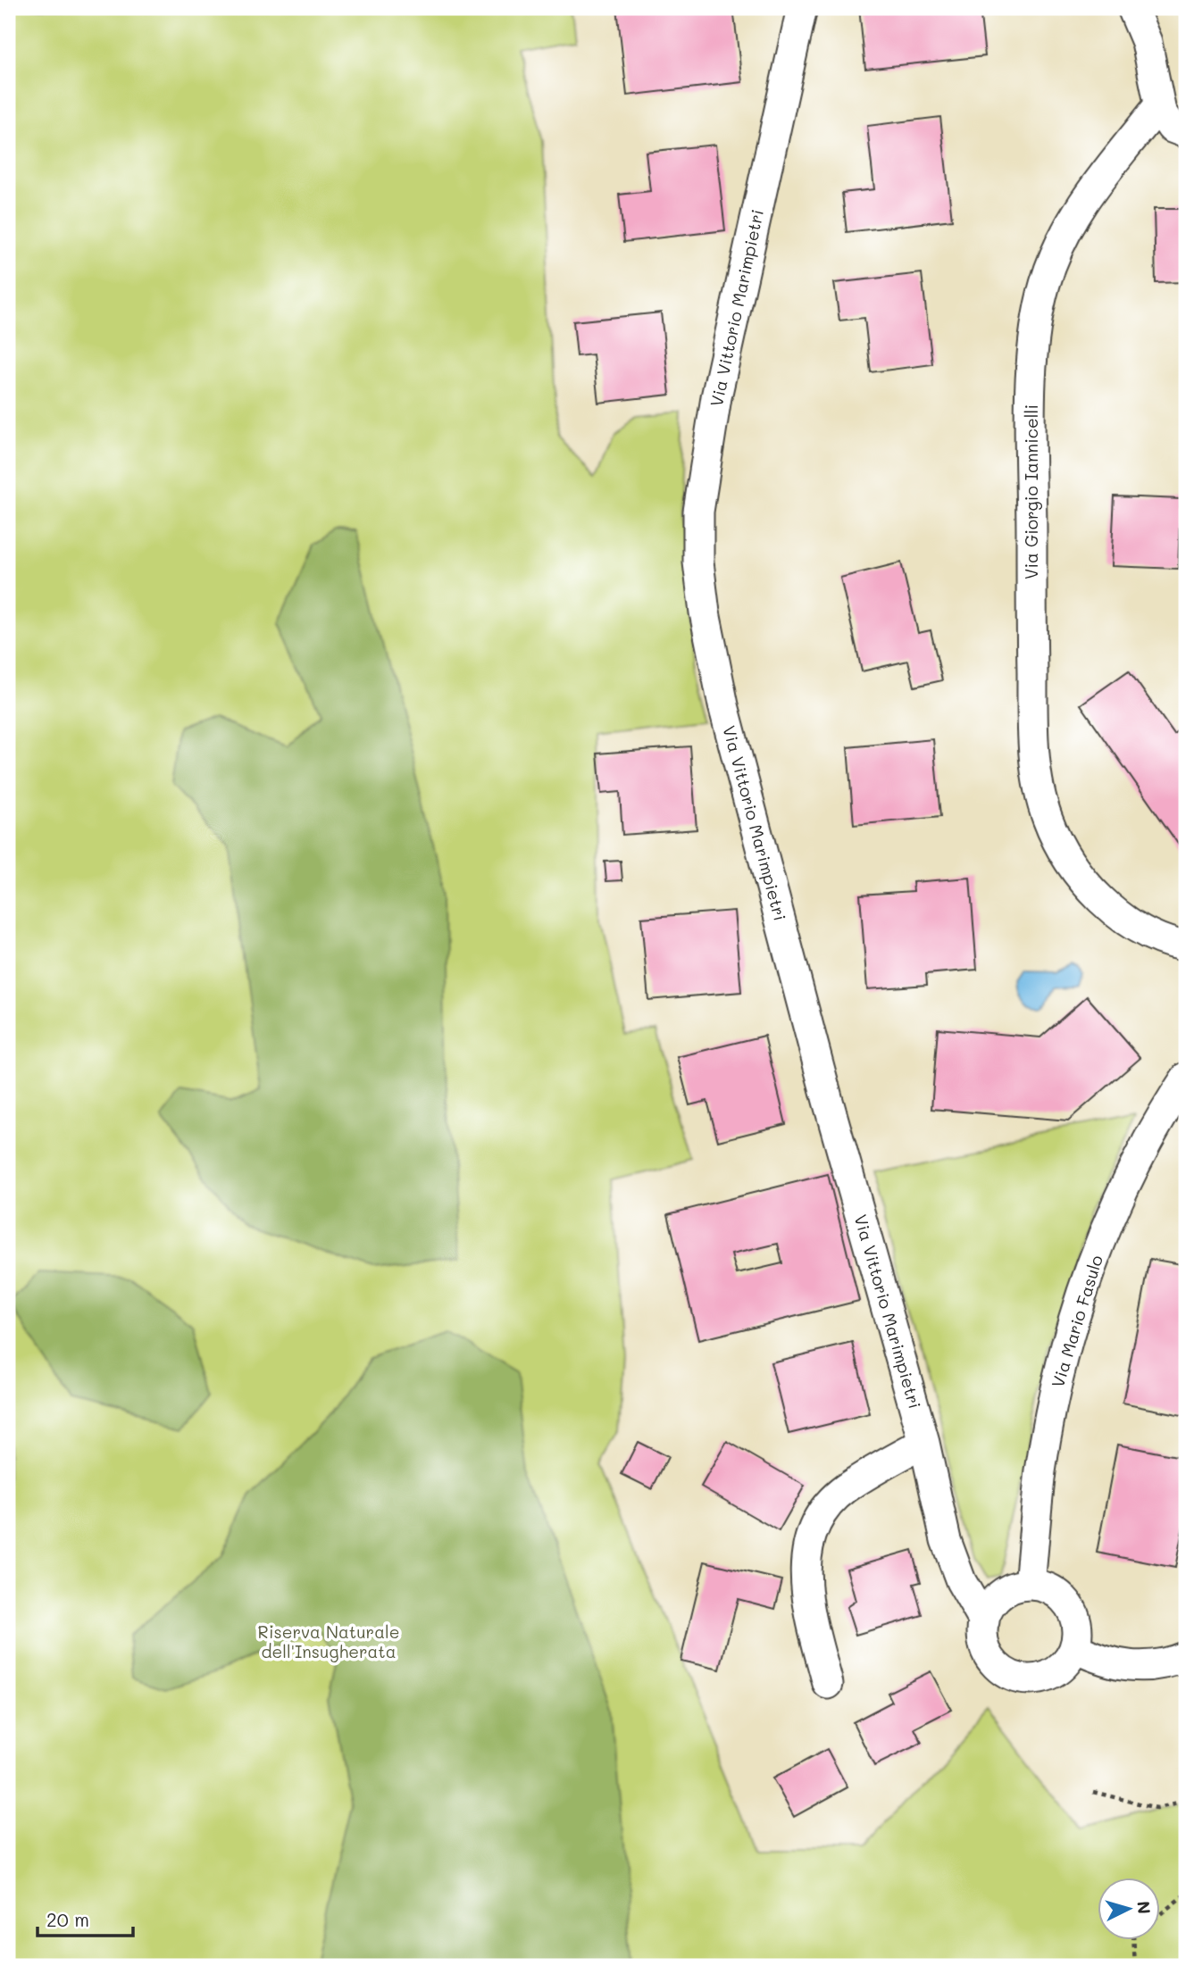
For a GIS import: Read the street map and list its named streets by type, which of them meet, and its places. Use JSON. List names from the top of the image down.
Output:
{
  "streets": {
    "street": ["Via Vittorio Marimpietri", "Via Giorgio Iannicelli", "Via Mario Fasulo"]
  },
  "crossings": [
    ["Via Vittorio Marimpietri", "Via Mario Fasulo"]
  ],
  "parks": ["Riserva Naturale dell'Insugherata"],
  "scale_bar": "20 m",
  "north": "right"
}
